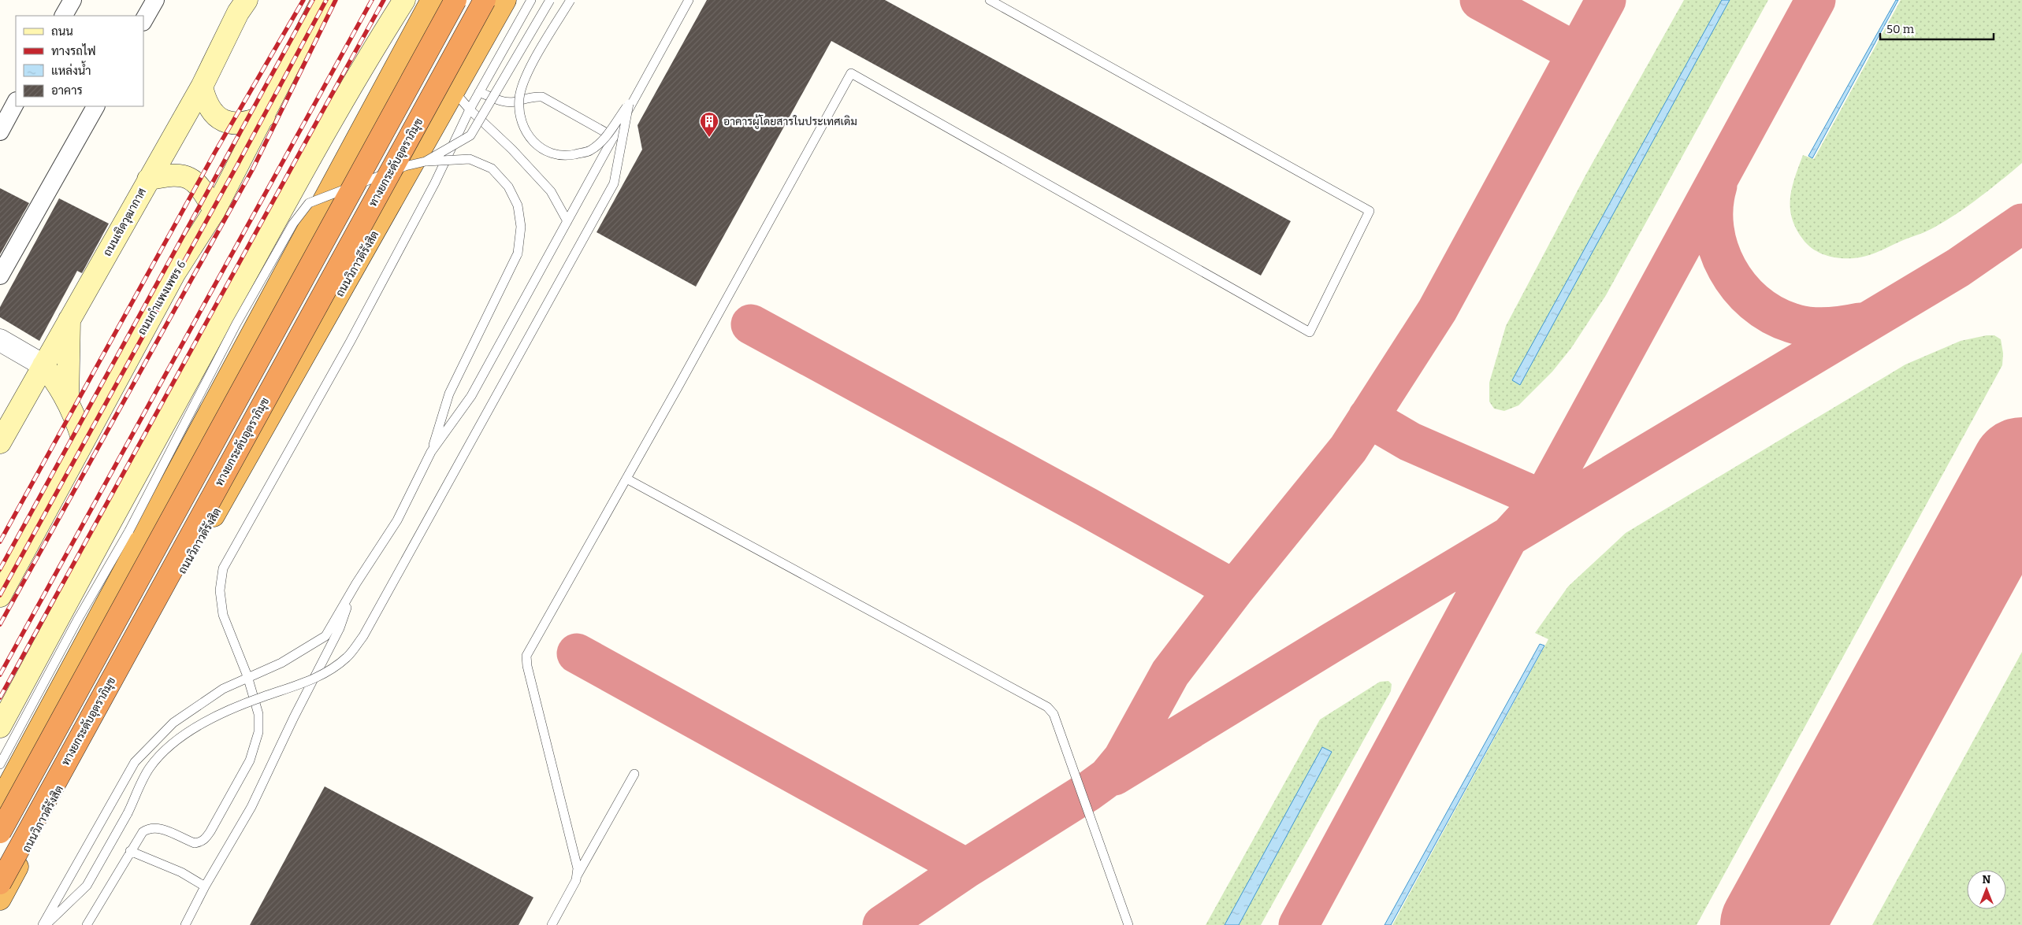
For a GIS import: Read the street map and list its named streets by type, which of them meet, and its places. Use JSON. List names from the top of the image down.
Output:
{
  "streets": {
    "highway": ["ทางยกระดับอุตราภิมุข", "ถนนวิภาวดีรังสิต"],
    "main road": ["ถนนเชิดวุฒากาศ", "ถนนกำแพงเพชร 6"]
  },
  "places": {
    "building": ["อาคารผู้โดยสารในประเทศเดิม"]
  },
  "legend": [
    "ถนน",
    "ทางรถไฟ",
    "แหล่งน้ำ",
    "อาคาร"
  ],
  "scale_bar": "50 m",
  "north": "top"
}
